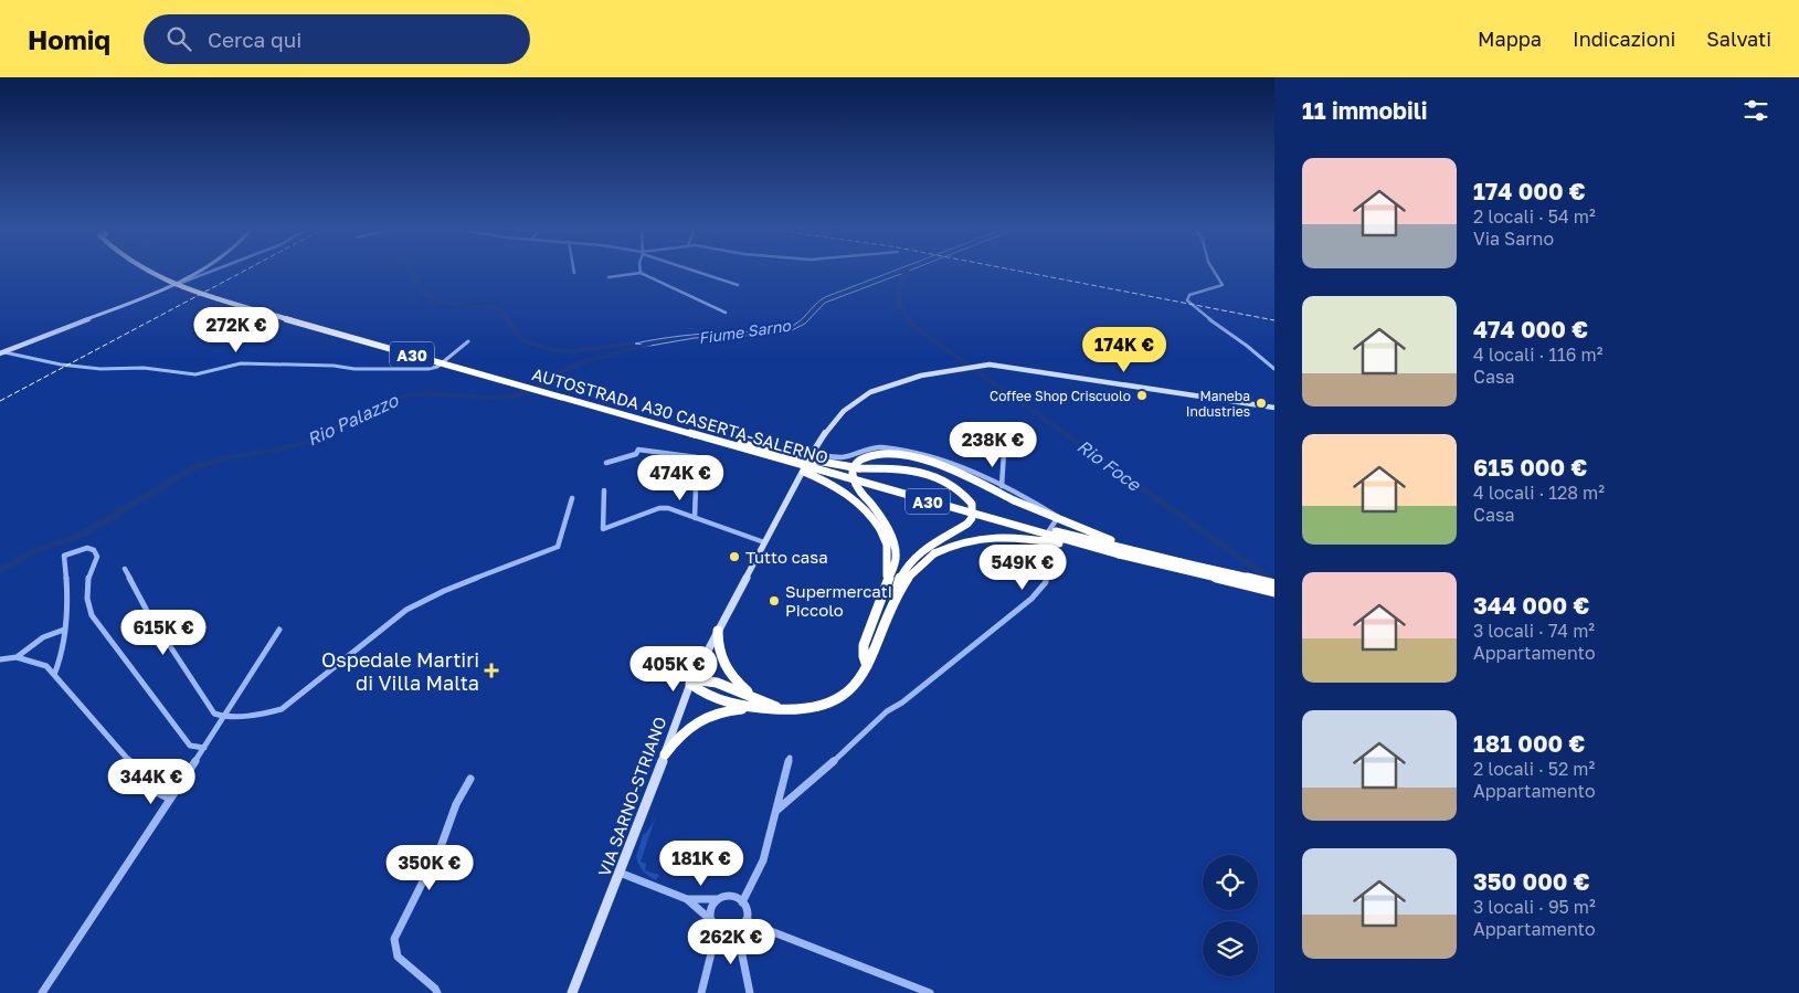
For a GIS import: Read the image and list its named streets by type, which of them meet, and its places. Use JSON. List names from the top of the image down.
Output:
{
  "streets": {
    "highway": ["A30", "AUTOSTRADA A30 CASERTA-SALERNO"],
    "main road": ["VIA SARNO-STRIANO"]
  },
  "water": ["Fiume Sarno", "Rio Palazzo", "Rio Foce"],
  "places": {
    "other": [
      "Coffee Shop Criscuolo",
      "Maneba Industries",
      "Tutto casa",
      "Supermercati Piccolo"
    ],
    "health": ["Ospedale Martiri di Villa Malta"]
  },
  "page": {
    "header": "Homiq",
    "search": "Cerca qui",
    "nav": ["Mappa", "Indicazioni", "Salvati"],
    "heading": "11 immobili",
    "list": [
      {
        "name": "174 000 €",
        "note": "2 locali · 54 m² · Via Sarno"
      },
      {
        "name": "474 000 €",
        "note": "4 locali · 116 m² · Casa"
      },
      {
        "name": "615 000 €",
        "note": "4 locali · 128 m² · Casa"
      },
      {
        "name": "344 000 €",
        "note": "3 locali · 74 m² · Appartamento"
      },
      {
        "name": "181 000 €",
        "note": "2 locali · 52 m² · Appartamento"
      },
      {
        "name": "350 000 €",
        "note": "3 locali · 95 m² · Appartamento"
      }
    ],
    "price": [
      "272K €",
      "174K €",
      "238K €",
      "474K €",
      "549K €",
      "615K €",
      "405K €",
      "344K €",
      "181K €",
      "350K €",
      "262K €"
    ]
  }
}
